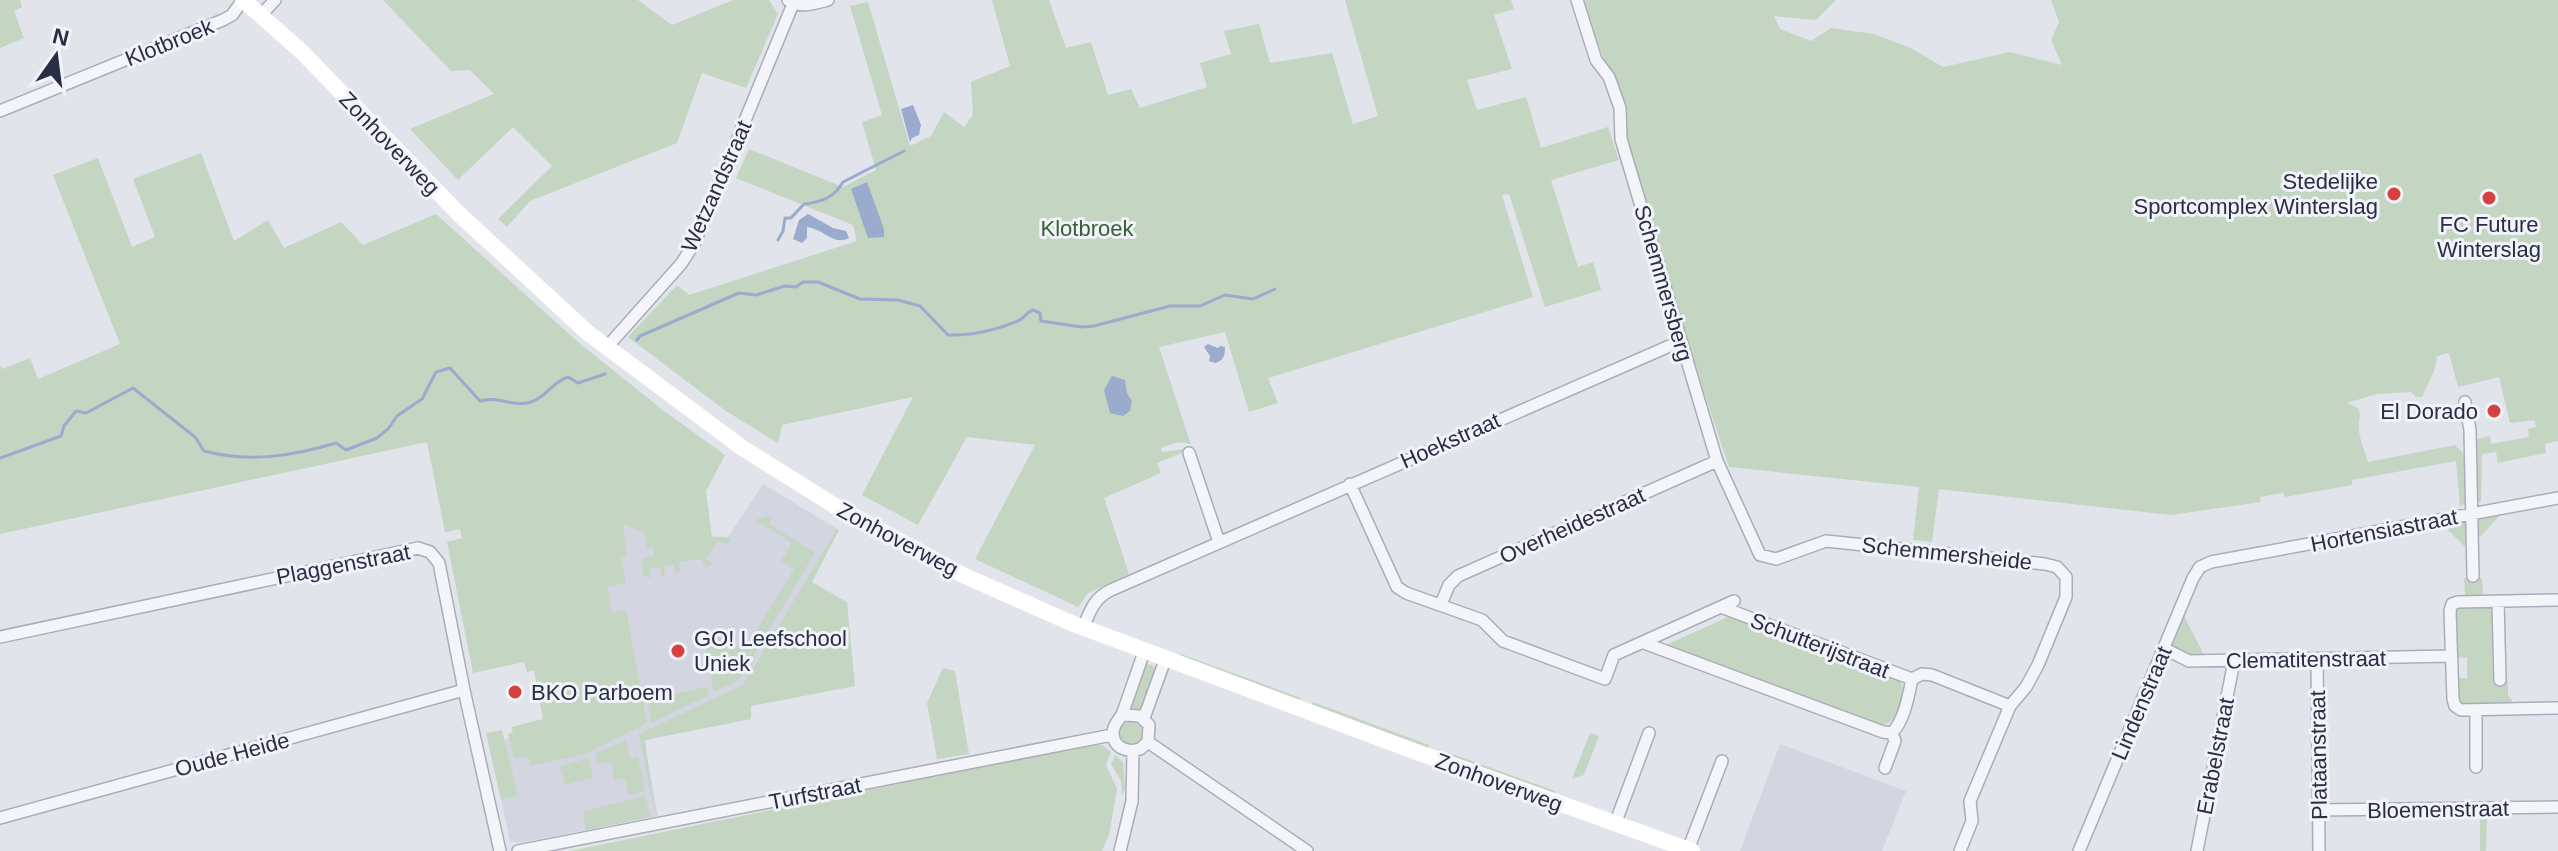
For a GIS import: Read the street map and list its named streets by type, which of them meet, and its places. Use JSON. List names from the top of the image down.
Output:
{
  "streets": {
    "street": [
      "Klotbroek",
      "Zonhoverweg",
      "Wetzandstraat",
      "Schemmersberg",
      "Hoekstraat",
      "Overheidestraat",
      "Hortensiastraat",
      "Schemmersheide",
      "Plaggenstraat",
      "Schutterijstraat",
      "Clematitenstraat",
      "Lindenstraat",
      "Oude Heide",
      "Plataanstraat",
      "Erabelstraat",
      "Turfstraat",
      "Bloemenstraat"
    ]
  },
  "crossings": [
    ["Klotbroek", "Zonhoverweg"],
    ["Zonhoverweg", "Wetzandstraat"],
    ["Zonhoverweg", "Hoekstraat"],
    ["Schemmersberg", "Hoekstraat"],
    ["Schemmersberg", "Overheidestraat"],
    ["Schemmersberg", "Schemmersheide"],
    ["Hortensiastraat", "Lindenstraat"],
    ["Schemmersheide", "Schutterijstraat"],
    ["Plaggenstraat", "Oude Heide"],
    ["Clematitenstraat", "Lindenstraat"],
    ["Clematitenstraat", "Plataanstraat"],
    ["Clematitenstraat", "Erabelstraat"],
    ["Plataanstraat", "Bloemenstraat"]
  ],
  "parks": ["Klotbroek"],
  "places": [
    "Stedelijke Sportcomplex Winterslag",
    "FC Future Winterslag",
    "El Dorado",
    "GO! Leefschool Uniek",
    "BKO Parboem"
  ],
  "north": "top"
}
